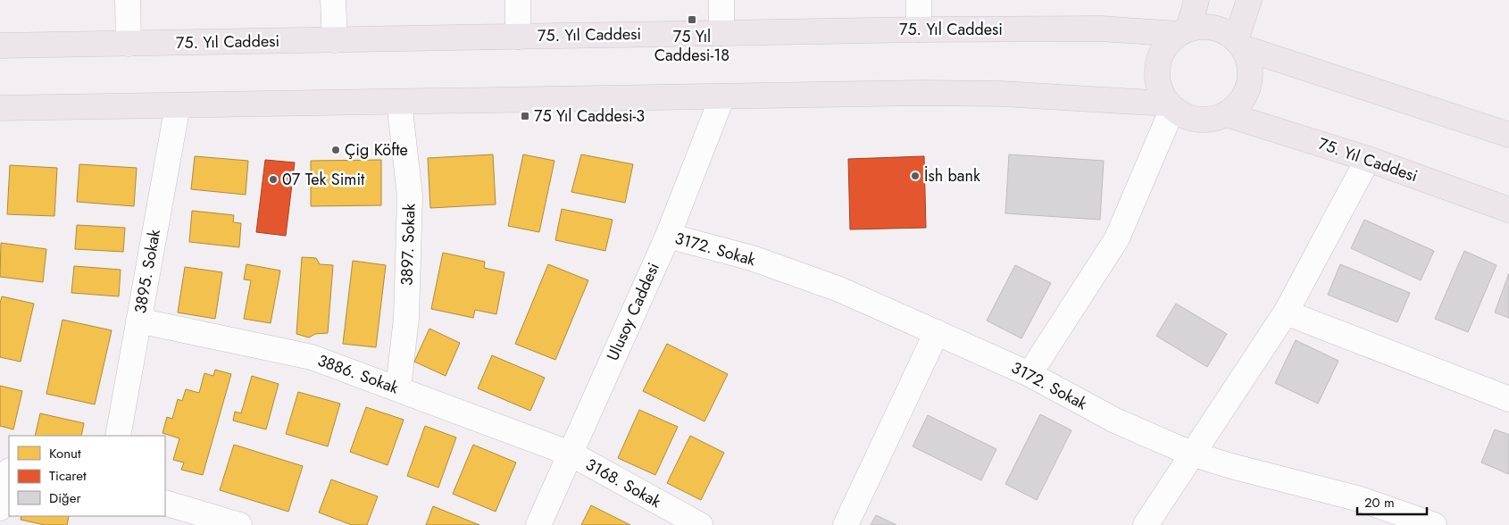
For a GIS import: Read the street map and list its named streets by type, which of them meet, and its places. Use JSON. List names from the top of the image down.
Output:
{
  "streets": {
    "main road": ["75. Yıl Caddesi"],
    "street": [
      "3897. Sokak",
      "3172. Sokak",
      "3895. Sokak",
      "Ulusoy Caddesi",
      "3886. Sokak",
      "3168. Sokak"
    ]
  },
  "crossings": [
    ["3897. Sokak", "3886. Sokak"],
    ["3172. Sokak", "Ulusoy Caddesi"],
    ["3895. Sokak", "3886. Sokak"],
    ["Ulusoy Caddesi", "3886. Sokak"],
    ["Ulusoy Caddesi", "3168. Sokak"],
    ["3886. Sokak", "3168. Sokak"]
  ],
  "places": {
    "transit": ["75 Yıl Caddesi-18", "75 Yıl Caddesi-3"],
    "other": ["Çig Köfte", "İsh bank", "07 Tek Simit"]
  },
  "legend": ["Konut", "Ticaret", "Diğer"],
  "scale_bar": "20 m"
}
